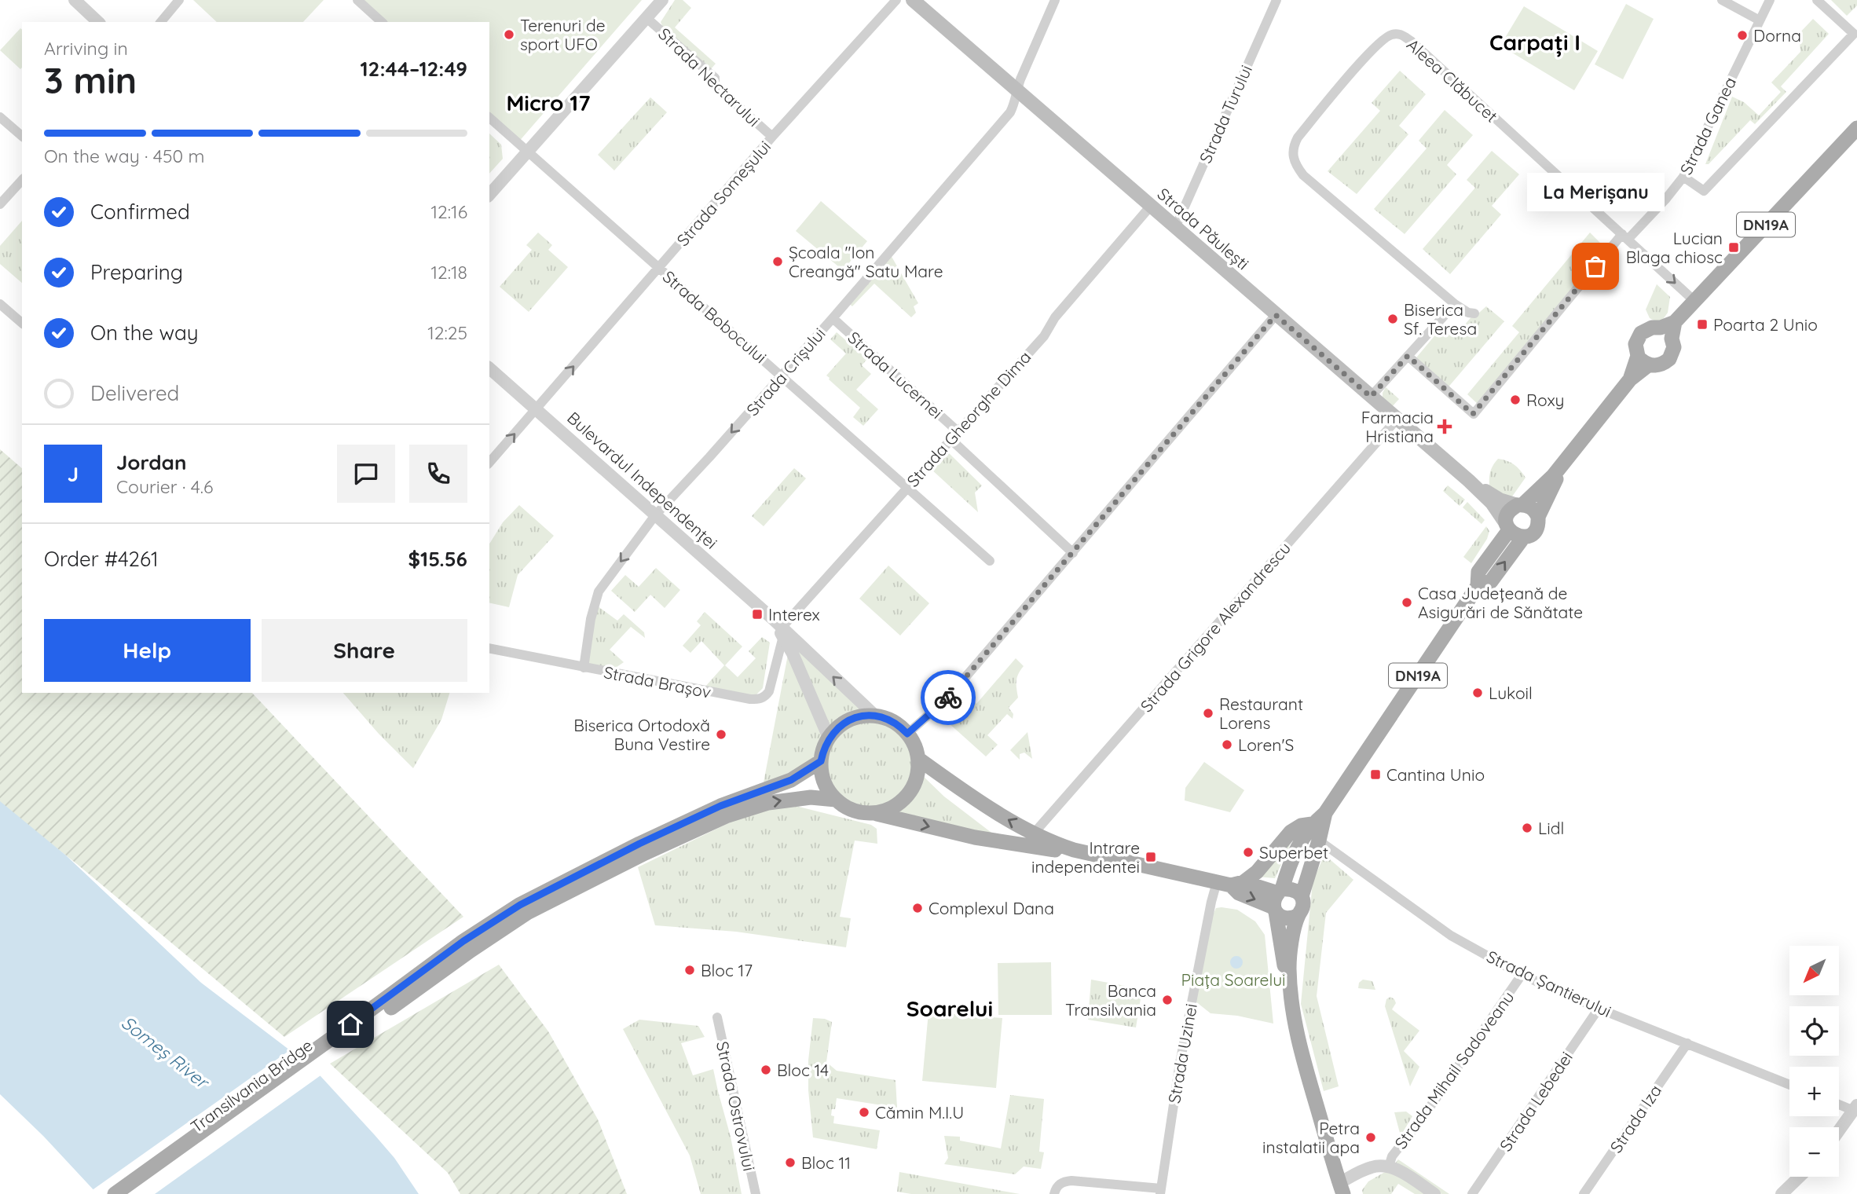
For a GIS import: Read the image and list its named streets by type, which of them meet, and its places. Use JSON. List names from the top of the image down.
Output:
{
  "streets": {
    "main road": [
      "DN19A",
      "Strada Păulești",
      "Bulevardul Independenței",
      "Transilvania Bridge"
    ],
    "street": [
      "Strada Nectarului",
      "Aleea Clăbucet",
      "Strada Turului",
      "Strada Ganea",
      "Strada Someșului",
      "Strada Bobocului",
      "Strada Crișului",
      "Strada Lucernei",
      "Strada Gheorghe Dima",
      "Strada Grigore Alexandrescu",
      "Strada Brașov",
      "Strada Șantierului",
      "Strada Uzinei",
      "Strada Mihail Sadoveanu",
      "Strada Lebedei",
      "Strada Ostrovului",
      "Strada Iza"
    ]
  },
  "crossings": [
    ["Strada Nectarului", "Strada Someșului"],
    ["Aleea Clăbucet", "Strada Ganea"],
    ["Aleea Clăbucet", "DN19A"],
    ["Strada Turului", "Strada Păulești"],
    ["Strada Someșului", "Strada Bobocului"],
    ["Strada Someșului", "Bulevardul Independenței"],
    ["DN19A", "Strada Păulești"],
    ["DN19A", "Strada Șantierului"],
    ["Strada Păulești", "Strada Crișului"],
    ["Strada Păulești", "Strada Gheorghe Dima"],
    ["Strada Păulești", "Strada Grigore Alexandrescu"],
    ["Strada Bobocului", "Strada Crișului"],
    ["Strada Bobocului", "Strada Gheorghe Dima"],
    ["Strada Crișului", "Strada Lucernei"],
    ["Strada Crișului", "Bulevardul Independenței"],
    ["Strada Crișului", "Strada Brașov"],
    ["Strada Lucernei", "Strada Gheorghe Dima"],
    ["Strada Gheorghe Dima", "Bulevardul Independenței"],
    ["Strada Gheorghe Dima", "Strada Brașov"],
    ["Bulevardul Independenței", "Strada Brașov"],
    ["Strada Șantierului", "Strada Mihail Sadoveanu"],
    ["Strada Șantierului", "Strada Lebedei"],
    ["Strada Șantierului", "Strada Iza"]
  ],
  "one_way": ["Strada Someșului", "Strada Crișului"],
  "districts": ["Carpați I", "Micro 17", "Soarelui"],
  "water": ["Someș River"],
  "parks": ["Piața Soarelui"],
  "places": {
    "other": [
      "Terenuri de sport UFO",
      "Dorna",
      "Școala \"Ion Creangă\" Satu Mare",
      "La Merișanu",
      "Biserica Sf. Teresa",
      "Roxy",
      "Casa Județeană de Asigurări de Sănătate",
      "Lukoil",
      "Restaurant Lorens",
      "Biserica Ortodoxă Buna Vestire",
      "Loren'S",
      "Lidl",
      "Superbet",
      "Complexul Dana",
      "Bloc 17",
      "Banca Transilvania",
      "Bloc 14",
      "Cămin M.I.U",
      "Petra instalatii apa",
      "Bloc 11"
    ],
    "transit": [
      "Lucian Blaga chiosc",
      "Poarta 2 Unio",
      "Interex",
      "Cantina Unio",
      "Intrare independentei"
    ],
    "health": ["Farmacia Hristiana"]
  },
  "north": "bottom left",
  "page": {
    "heading": ["3 min", "Arriving in", "12:44–12:49"],
    "panel": [
      "Jordan",
      "Courier · 4.6",
      "Order #4261",
      "$15.56"
    ],
    "bar": "On the way · 450 m",
    "bubble": "La Merișanu",
    "list": [
      ["Confirmed", "12:16"],
      ["Preparing", "12:18"],
      ["On the way", "12:25"],
      "Delivered"
    ],
    "round": "J",
    "buttons": ["Help", "Share"],
    "map_buttons": ["+", "−"]
  }
}
